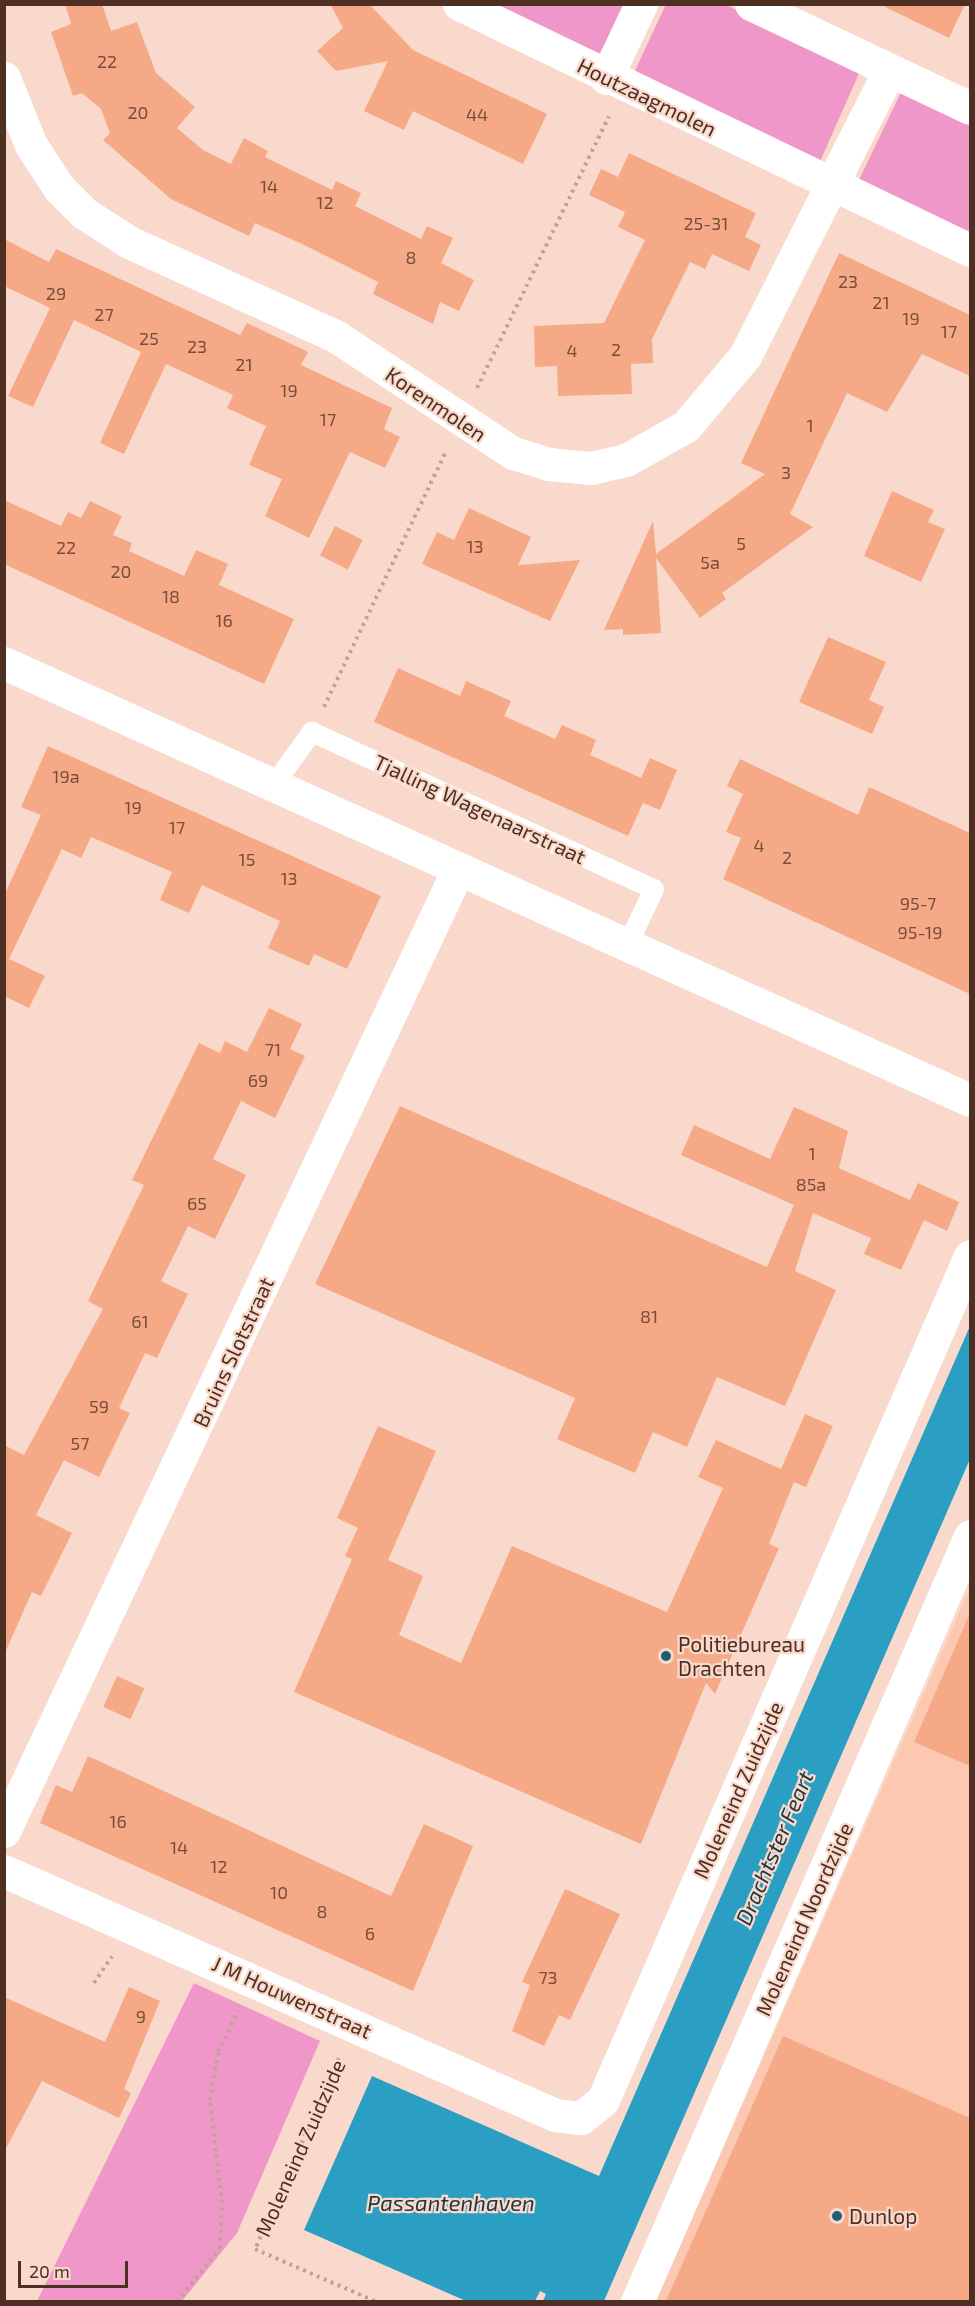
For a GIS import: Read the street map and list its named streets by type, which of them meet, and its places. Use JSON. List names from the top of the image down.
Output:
{
  "streets": {
    "street": [
      "Houtzaagmolen",
      "Korenmolen",
      "Bruins Slotstraat",
      "Moleneind Zuidzijde",
      "Moleneind Noordzijde",
      "J M Houwenstraat"
    ],
    "lane": ["Tjalling Wagenaarstraat"]
  },
  "crossings": [
    ["Houtzaagmolen", "Korenmolen"],
    ["Moleneind Zuidzijde", "J M Houwenstraat"]
  ],
  "water": ["Drachtster Feart", "Passantenhaven"],
  "places": ["Politiebureau Drachten", "Dunlop"],
  "house_numbers": [
    "22",
    "20",
    "44",
    "14",
    "12",
    "25-31",
    "8",
    "23",
    "29",
    "21",
    "27",
    "19",
    "17",
    "25",
    "23",
    "2",
    "4",
    "21",
    "19",
    "17",
    "1",
    "3",
    "5",
    "13",
    "22",
    "5a",
    "20",
    "18",
    "16",
    "19a",
    "19",
    "17",
    "4",
    "2",
    "15",
    "13",
    "95-7",
    "95-19",
    "71",
    "69",
    "1",
    "85a",
    "65",
    "81",
    "61",
    "59",
    "57",
    "16",
    "14",
    "12",
    "10",
    "8",
    "6",
    "73",
    "9"
  ],
  "scale_bar": "20 m"
}
